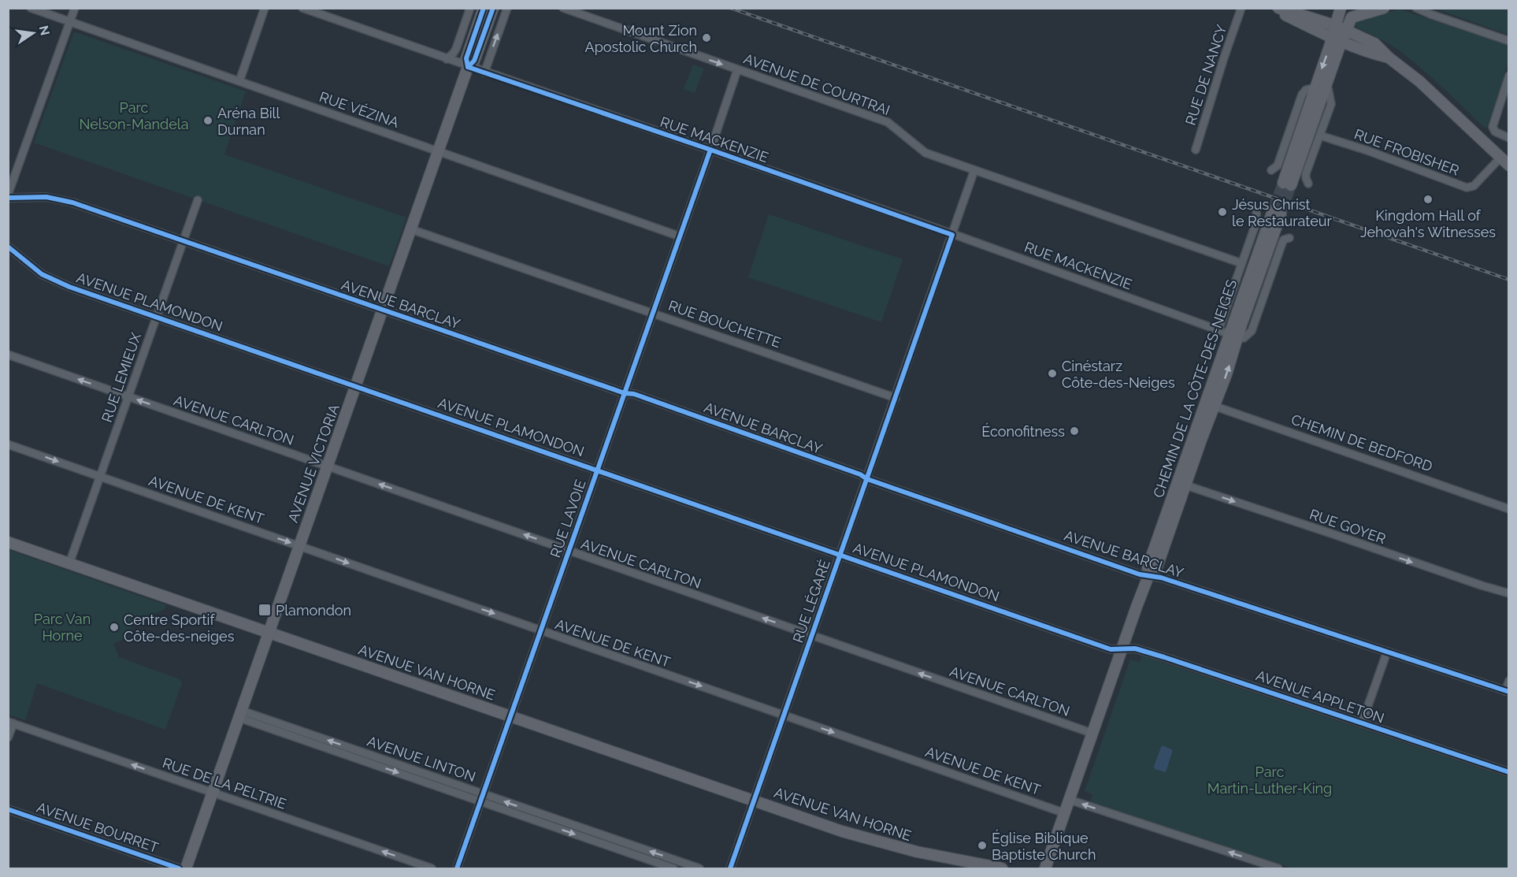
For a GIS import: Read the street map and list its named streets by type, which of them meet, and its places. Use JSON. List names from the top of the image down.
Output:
{
  "streets": {
    "main road": ["CHEMIN DE LA CÔTE-DES-NEIGES", "AVENUE VICTORIA", "AVENUE VAN HORNE"],
    "street": [
      "RUE DE NANCY",
      "AVENUE DE COURTRAI",
      "RUE VÉZINA",
      "RUE MACKENZIE",
      "RUE FROBISHER",
      "AVENUE PLAMONDON",
      "AVENUE BARCLAY",
      "RUE BOUCHETTE",
      "RUE LEMIEUX",
      "AVENUE CARLTON",
      "CHEMIN DE BEDFORD",
      "AVENUE DE KENT",
      "RUE LAVOIE",
      "RUE GOYER",
      "RUE LÉGARÉ",
      "AVENUE APPLETON",
      "AVENUE LINTON",
      "RUE DE LA PELTRIE",
      "AVENUE BOURRET"
    ]
  },
  "crossings": [
    ["AVENUE DE COURTRAI", "CHEMIN DE LA CÔTE-DES-NEIGES"],
    ["AVENUE DE COURTRAI", "RUE LAVOIE"],
    ["AVENUE DE COURTRAI", "RUE LÉGARÉ"],
    ["RUE VÉZINA", "AVENUE VICTORIA"],
    ["RUE VÉZINA", "RUE LAVOIE"],
    ["RUE MACKENZIE", "CHEMIN DE LA CÔTE-DES-NEIGES"],
    ["RUE MACKENZIE", "AVENUE VICTORIA"],
    ["RUE MACKENZIE", "RUE LAVOIE"],
    ["RUE MACKENZIE", "RUE LÉGARÉ"],
    ["AVENUE PLAMONDON", "RUE LEMIEUX"],
    ["AVENUE PLAMONDON", "CHEMIN DE LA CÔTE-DES-NEIGES"],
    ["AVENUE PLAMONDON", "AVENUE VICTORIA"],
    ["AVENUE PLAMONDON", "RUE LAVOIE"],
    ["AVENUE PLAMONDON", "RUE LÉGARÉ"],
    ["AVENUE PLAMONDON", "AVENUE APPLETON"],
    ["AVENUE BARCLAY", "RUE LEMIEUX"],
    ["AVENUE BARCLAY", "CHEMIN DE LA CÔTE-DES-NEIGES"],
    ["AVENUE BARCLAY", "AVENUE VICTORIA"],
    ["AVENUE BARCLAY", "RUE LAVOIE"],
    ["AVENUE BARCLAY", "RUE LÉGARÉ"],
    ["RUE BOUCHETTE", "AVENUE VICTORIA"],
    ["RUE BOUCHETTE", "RUE LAVOIE"],
    ["RUE BOUCHETTE", "RUE LÉGARÉ"],
    ["RUE LEMIEUX", "AVENUE CARLTON"],
    ["RUE LEMIEUX", "AVENUE DE KENT"],
    ["RUE LEMIEUX", "AVENUE VAN HORNE"],
    ["CHEMIN DE LA CÔTE-DES-NEIGES", "AVENUE CARLTON"],
    ["CHEMIN DE LA CÔTE-DES-NEIGES", "CHEMIN DE BEDFORD"],
    ["CHEMIN DE LA CÔTE-DES-NEIGES", "AVENUE DE KENT"],
    ["CHEMIN DE LA CÔTE-DES-NEIGES", "RUE GOYER"],
    ["CHEMIN DE LA CÔTE-DES-NEIGES", "AVENUE APPLETON"],
    ["AVENUE CARLTON", "AVENUE VICTORIA"],
    ["AVENUE CARLTON", "RUE LAVOIE"],
    ["AVENUE CARLTON", "RUE LÉGARÉ"],
    ["AVENUE VICTORIA", "AVENUE DE KENT"],
    ["AVENUE VICTORIA", "AVENUE VAN HORNE"],
    ["AVENUE VICTORIA", "AVENUE LINTON"],
    ["AVENUE VICTORIA", "RUE DE LA PELTRIE"],
    ["AVENUE DE KENT", "RUE LAVOIE"],
    ["AVENUE DE KENT", "RUE LÉGARÉ"],
    ["RUE LAVOIE", "AVENUE VAN HORNE"],
    ["RUE LAVOIE", "AVENUE LINTON"],
    ["RUE LÉGARÉ", "AVENUE VAN HORNE"]
  ],
  "one_way": [
    "AVENUE CARLTON",
    "AVENUE DE KENT",
    "RUE GOYER",
    "RUE DE LA PELTRIE"
  ],
  "parks": ["Parc Nelson-Mandela", "Parc Van Horne", "Parc Martin-Luther-King"],
  "places": {
    "other": [
      "Mount Zion Apostolic Church",
      "Aréna Bill Durnan",
      "Kingdom Hall of Jehovah's Witnesses",
      "Jésus Christ le Restaurateur",
      "Cinéstarz Côte-des-Neiges",
      "Éconofitness",
      "Centre Sportif Côte-des-neiges",
      "Église Biblique Baptiste Church"
    ],
    "transit": ["Plamondon"]
  },
  "north": "right"
}
